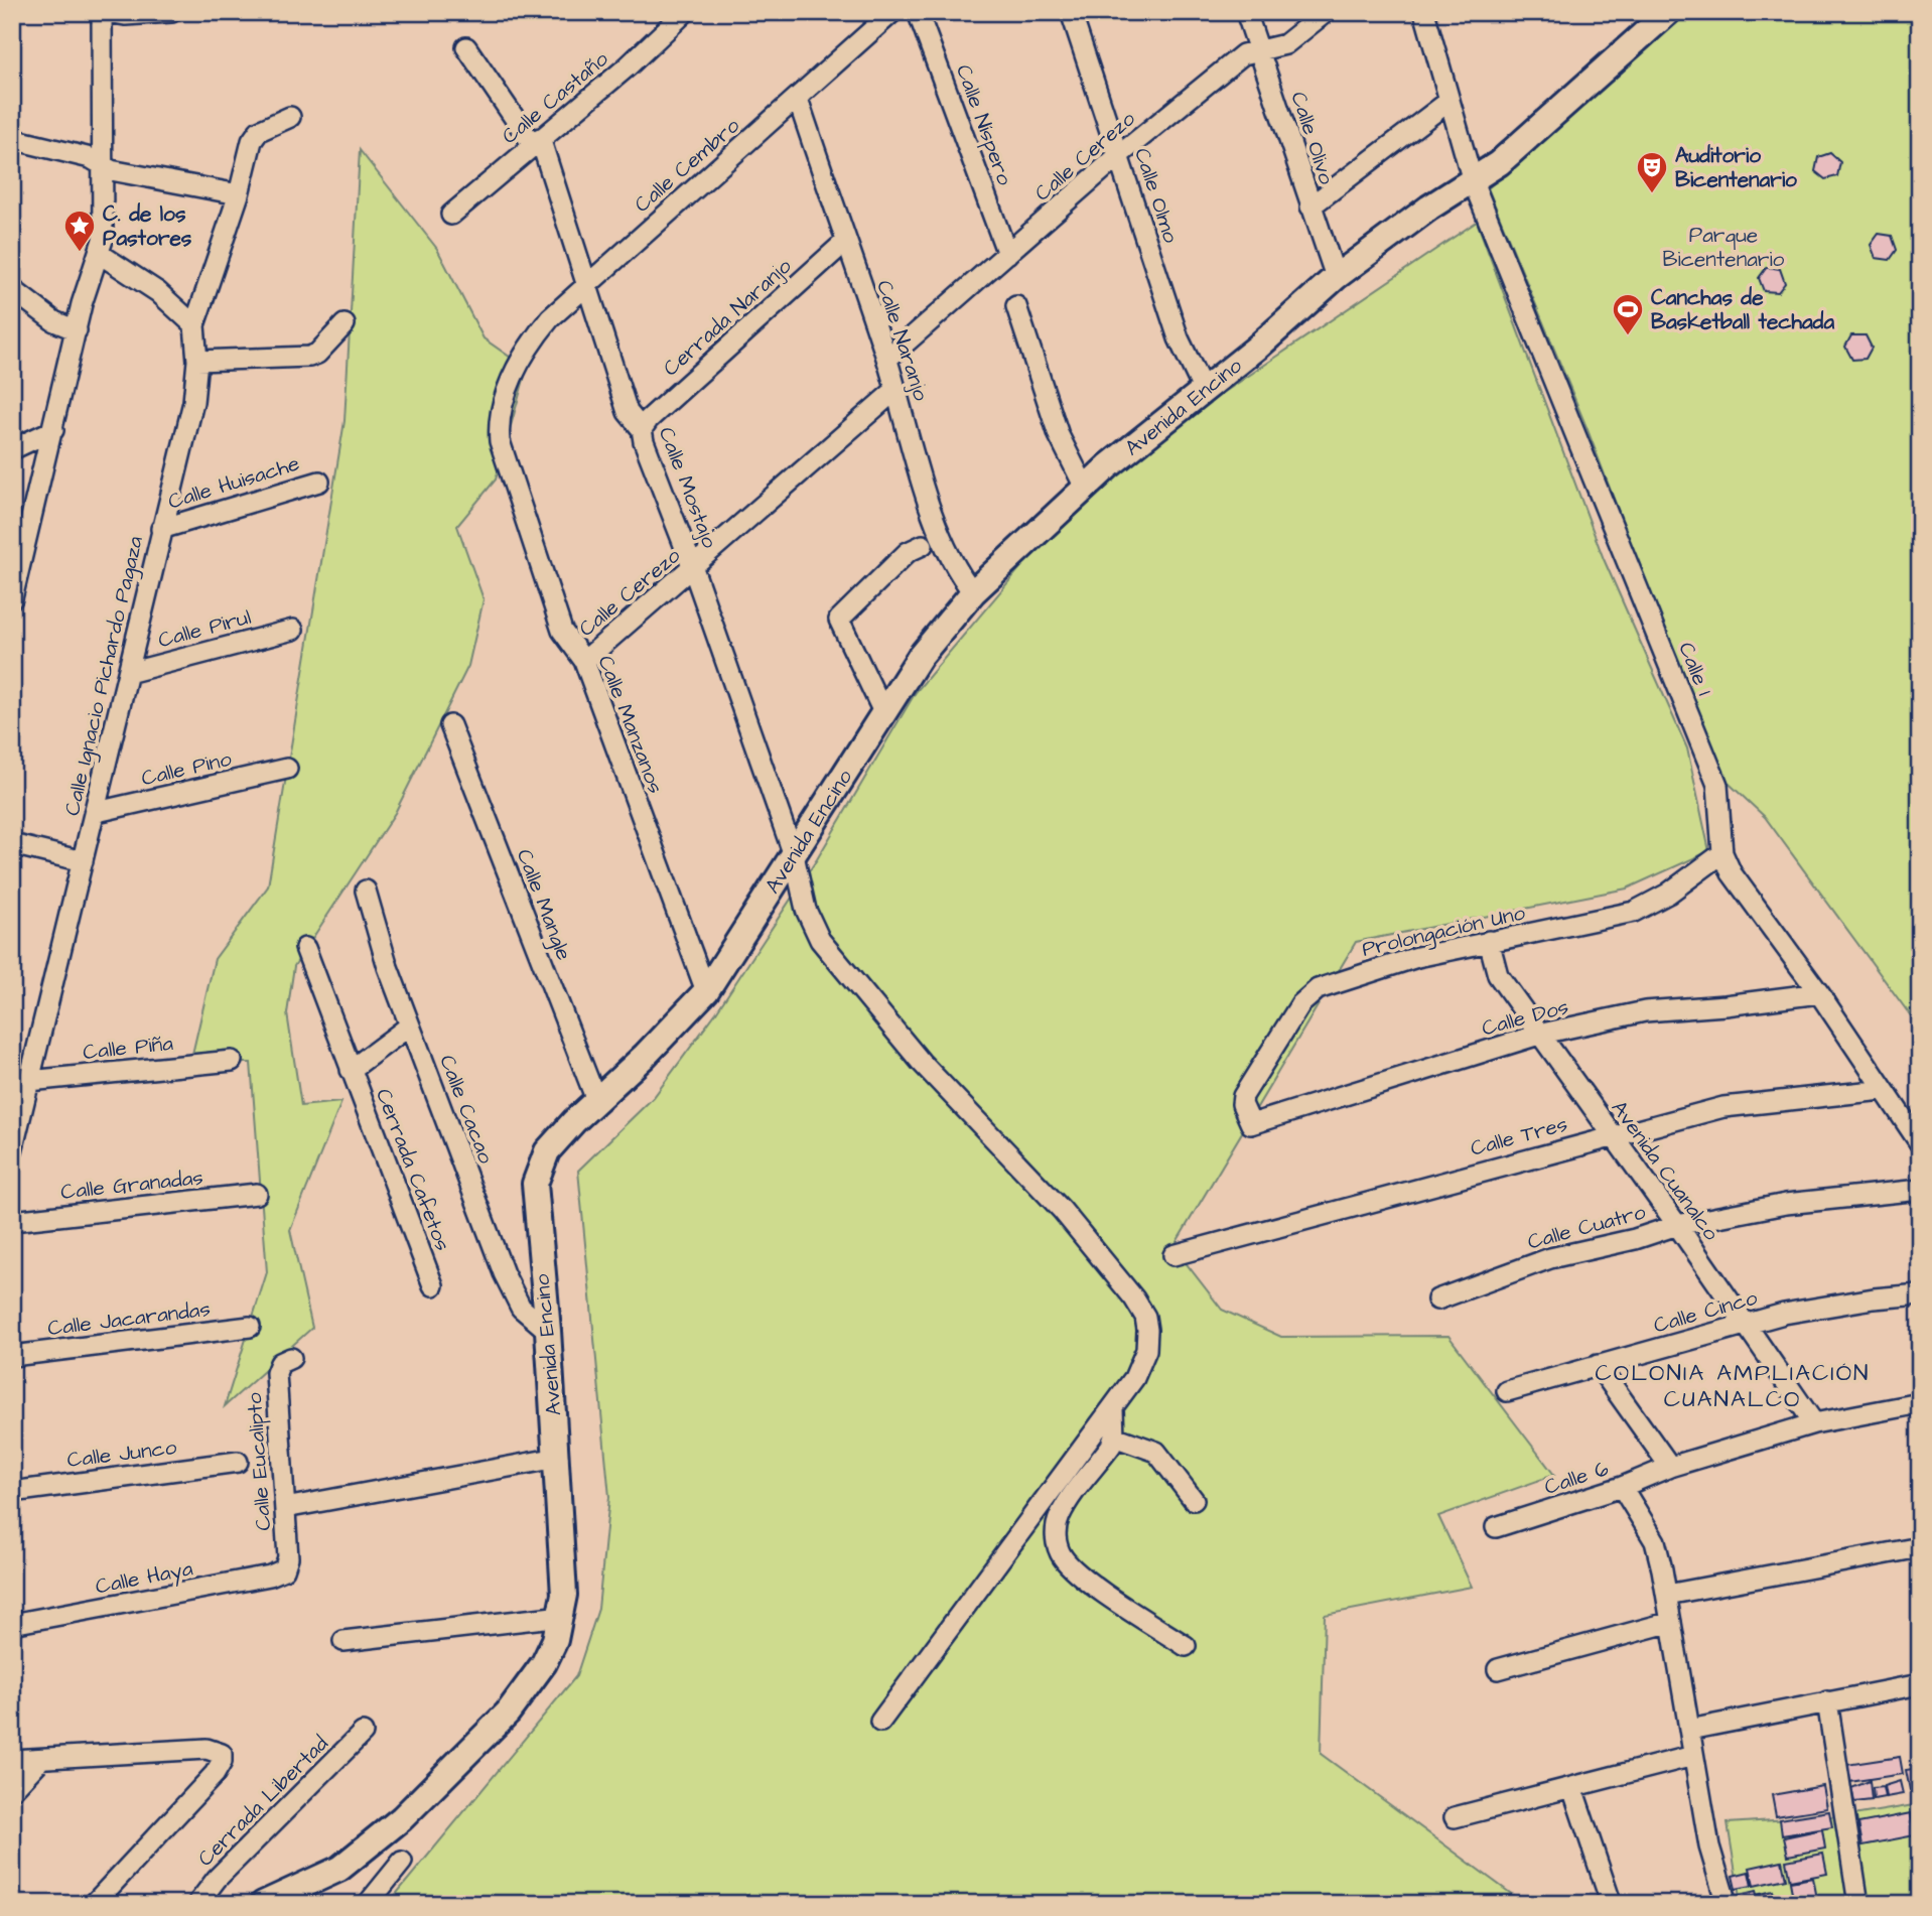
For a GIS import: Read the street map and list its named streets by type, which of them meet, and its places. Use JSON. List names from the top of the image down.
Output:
{
  "streets": {
    "main road": ["Avenida Encino"],
    "street": [
      "Calle Castaño",
      "Calle Níspero",
      "Calle Olivo",
      "Calle Cerezo",
      "Calle Cembro",
      "Calle Olmo",
      "Cerrada Naranjo",
      "Calle Naranjo",
      "Calle Huisache",
      "Calle Mostajo",
      "Calle Pirul",
      "Calle 1",
      "Calle Ignacio Pichardo Pagaza",
      "Calle Manzanos",
      "Calle Pino",
      "Calle Mangle",
      "Prolongación Uno",
      "Calle Dos",
      "Calle Piña",
      "Calle Cacao",
      "Calle Tres",
      "Cerrada Cafetos",
      "Avenida Cuanalco",
      "Calle Granadas",
      "Calle Cuatro",
      "Calle Cinco",
      "Calle Jacarandas",
      "Calle Junco",
      "Calle Eucalipto",
      "Calle 6",
      "Calle Haya",
      "Cerrada Libertad"
    ]
  },
  "crossings": [
    ["Calle Castaño", "Calle Mostajo"],
    ["Calle Níspero", "Calle Cerezo"],
    ["Calle Olivo", "Calle Cerezo"],
    ["Calle Olivo", "Avenida Encino"],
    ["Calle Cerezo", "Calle Olmo"],
    ["Calle Cerezo", "Calle Naranjo"],
    ["Calle Cerezo", "Calle Mostajo"],
    ["Calle Cerezo", "Calle Manzanos"],
    ["Calle Cembro", "Calle Naranjo"],
    ["Calle Cembro", "Calle Mostajo"],
    ["Calle Cembro", "Calle Manzanos"],
    ["Calle Olmo", "Avenida Encino"],
    ["Cerrada Naranjo", "Calle Naranjo"],
    ["Cerrada Naranjo", "Calle Mostajo"],
    ["Calle Naranjo", "Avenida Encino"],
    ["Avenida Encino", "Calle Mostajo"],
    ["Avenida Encino", "Calle 1"],
    ["Avenida Encino", "Calle Manzanos"],
    ["Avenida Encino", "Calle Mangle"],
    ["Avenida Encino", "Calle Cacao"],
    ["Calle Huisache", "Calle Ignacio Pichardo Pagaza"],
    ["Calle Pirul", "Calle Ignacio Pichardo Pagaza"],
    ["Calle 1", "Prolongación Uno"],
    ["Calle 1", "Calle Dos"],
    ["Calle 1", "Calle Tres"],
    ["Calle Ignacio Pichardo Pagaza", "Calle Pino"],
    ["Calle Ignacio Pichardo Pagaza", "Calle Piña"],
    ["Prolongación Uno", "Calle Dos"],
    ["Prolongación Uno", "Avenida Cuanalco"],
    ["Calle Dos", "Avenida Cuanalco"],
    ["Calle Cacao", "Cerrada Cafetos"],
    ["Calle Tres", "Avenida Cuanalco"],
    ["Avenida Cuanalco", "Calle Cuatro"],
    ["Avenida Cuanalco", "Calle Cinco"],
    ["Avenida Cuanalco", "Calle 6"],
    ["Calle Eucalipto", "Calle Haya"]
  ],
  "districts": ["COLONIA AMPLIACIÓN CUANALCO"],
  "parks": ["Parque Bicentenario"],
  "places": {
    "theatre": ["Auditorio Bicentenario"],
    "place": ["C. de los Pastores"],
    "sports": ["Canchas de Basketball techada"]
  }
}
